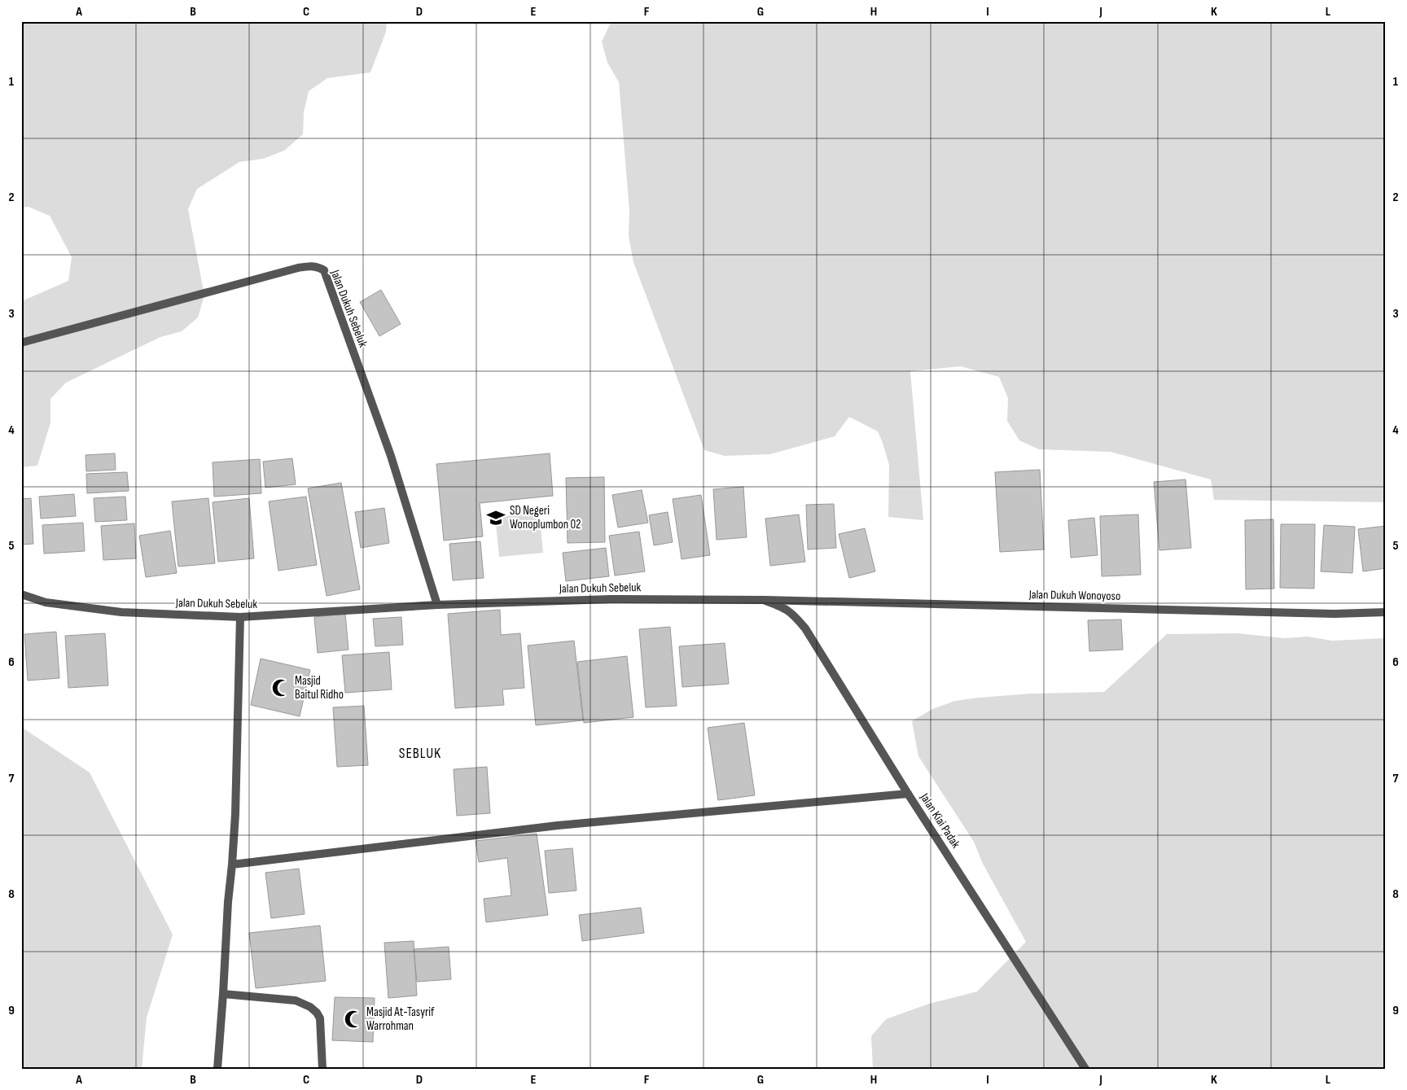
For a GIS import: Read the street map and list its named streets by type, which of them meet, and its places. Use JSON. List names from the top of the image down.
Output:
{
  "streets": {
    "street": ["Jalan Dukuh Sebeluk", "Jalan Dukuh Wonoyoso", "Jalan Kiai Padak"]
  },
  "crossings": [
    ["Jalan Dukuh Sebeluk", "Jalan Dukuh Wonoyoso"],
    ["Jalan Dukuh Sebeluk", "Jalan Kiai Padak"],
    ["Jalan Dukuh Wonoyoso", "Jalan Kiai Padak"]
  ],
  "districts": ["SEBLUK"],
  "places": {
    "school or university": ["SD Negeri Wonoplumbon 02"],
    "mosque": ["Masjid Baitul Ridho", "Masjid At-Tasyrif Warrohman"]
  },
  "grid": {
    "columns": [
      "A",
      "B",
      "C",
      "D",
      "E",
      "F",
      "G",
      "H",
      "I",
      "J",
      "K",
      "L"
    ],
    "rows": [
      "1",
      "2",
      "3",
      "4",
      "5",
      "6",
      "7",
      "8",
      "9"
    ]
  }
}
